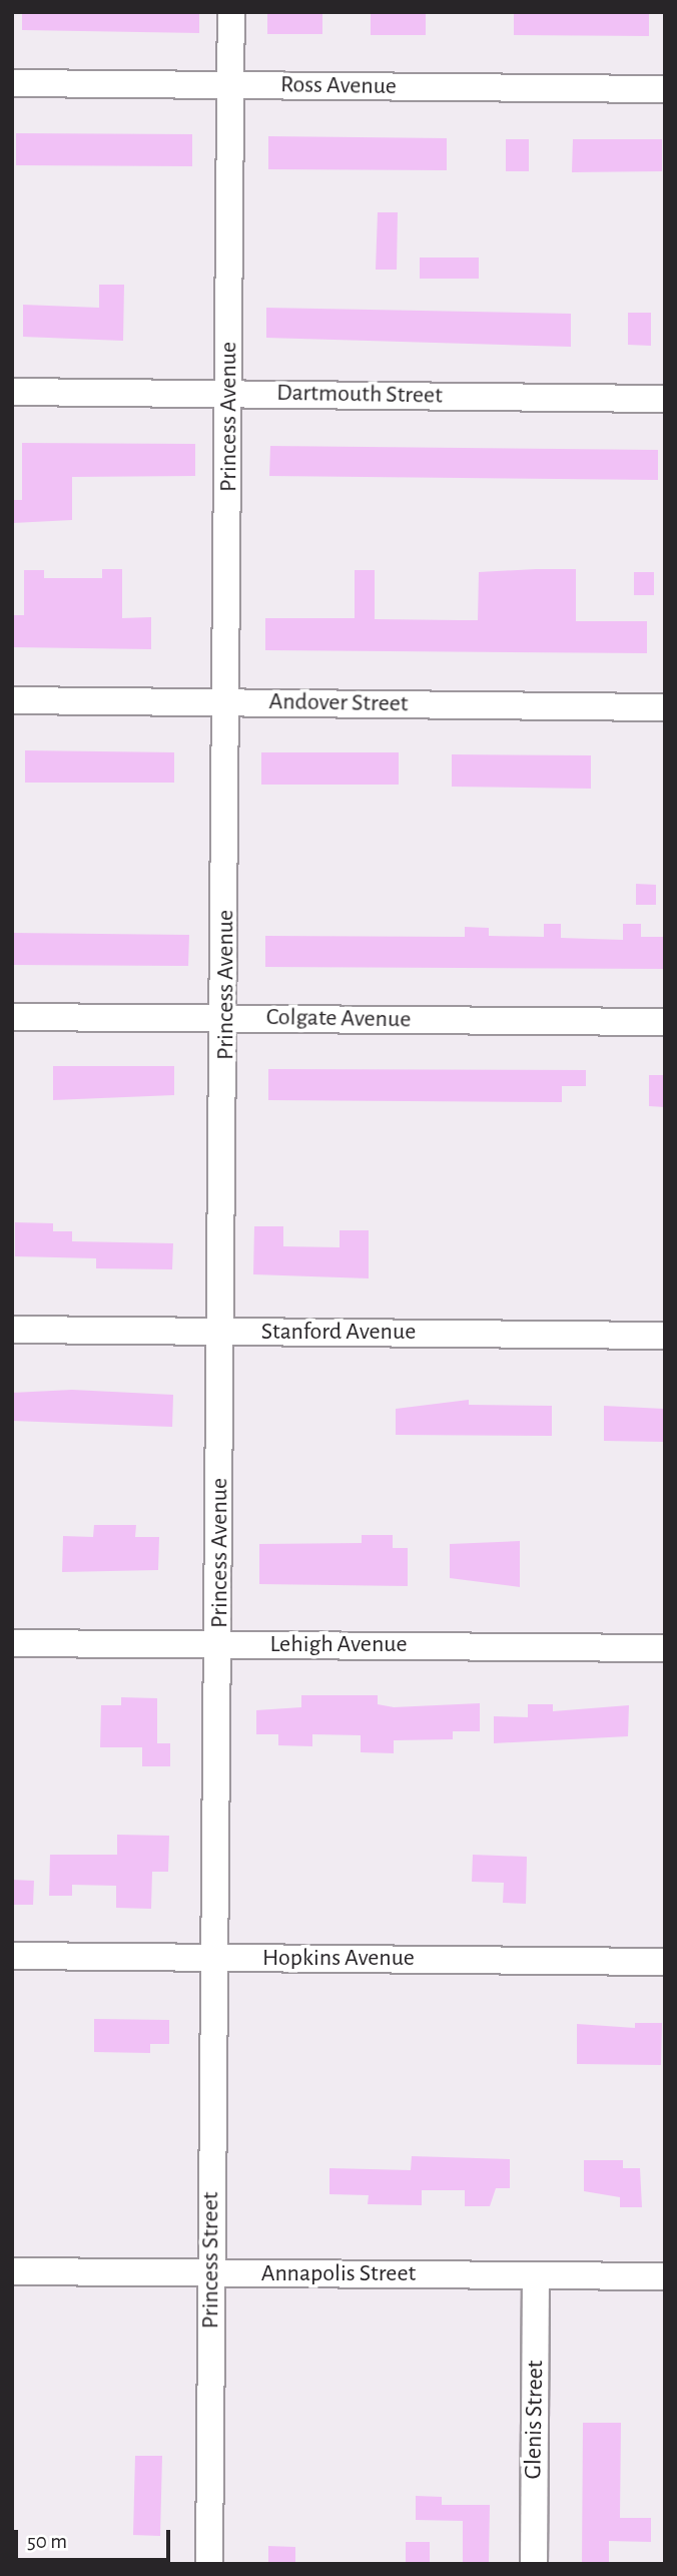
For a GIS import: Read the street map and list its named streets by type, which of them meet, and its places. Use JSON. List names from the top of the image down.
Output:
{
  "streets": {
    "street": [
      "Ross Avenue",
      "Dartmouth Street",
      "Princess Avenue",
      "Andover Street",
      "Colgate Avenue",
      "Stanford Avenue",
      "Lehigh Avenue",
      "Hopkins Avenue",
      "Princess Street",
      "Annapolis Street",
      "Glenis Street"
    ]
  },
  "crossings": [
    ["Ross Avenue", "Princess Avenue"],
    ["Dartmouth Street", "Princess Avenue"],
    ["Princess Avenue", "Andover Street"],
    ["Princess Avenue", "Colgate Avenue"],
    ["Princess Avenue", "Stanford Avenue"],
    ["Princess Avenue", "Lehigh Avenue"],
    ["Princess Avenue", "Hopkins Avenue"],
    ["Princess Avenue", "Princess Street"],
    ["Hopkins Avenue", "Princess Street"],
    ["Princess Street", "Annapolis Street"],
    ["Annapolis Street", "Glenis Street"]
  ],
  "scale_bar": "50 m"
}
